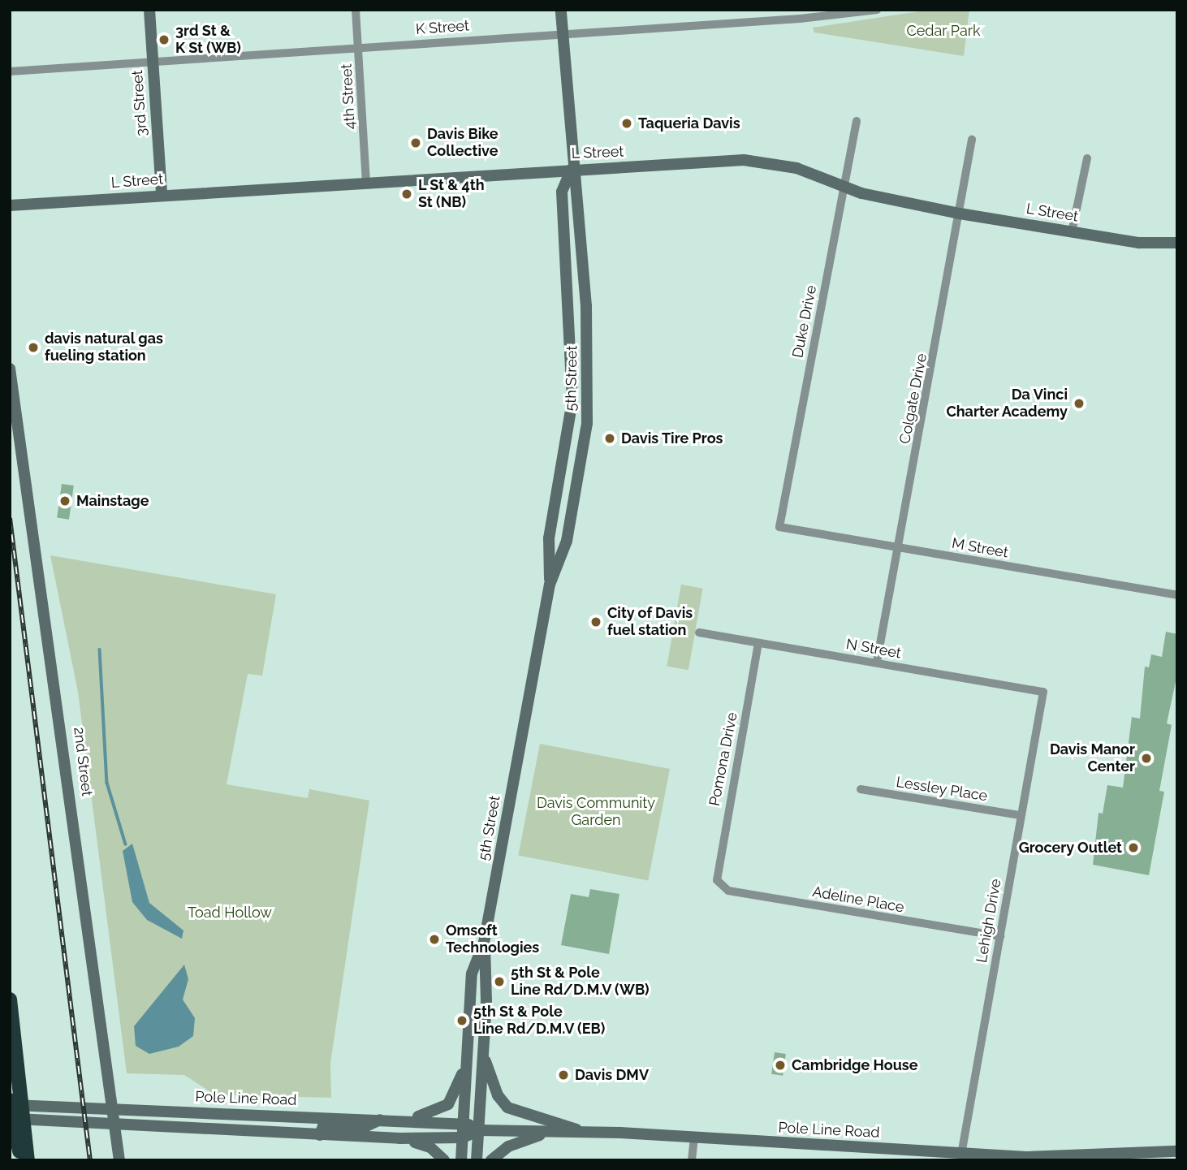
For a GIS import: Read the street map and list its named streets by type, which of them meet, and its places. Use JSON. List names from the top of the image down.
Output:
{
  "streets": {
    "main road": [
      "3rd Street",
      "L Street",
      "5th Street",
      "2nd Street",
      "Pole Line Road"
    ],
    "street": [
      "K Street",
      "4th Street",
      "Duke Drive",
      "Colgate Drive",
      "M Street",
      "N Street",
      "Pomona Drive",
      "Lessley Place",
      "Adeline Place",
      "Lehigh Drive"
    ]
  },
  "crossings": [
    ["K Street", "4th Street"],
    ["K Street", "3rd Street"],
    ["K Street", "5th Street"],
    ["4th Street", "L Street"],
    ["3rd Street", "L Street"],
    ["L Street", "Duke Drive"],
    ["L Street", "5th Street"],
    ["L Street", "Colgate Drive"],
    ["Duke Drive", "M Street"],
    ["5th Street", "Pole Line Road"],
    ["Colgate Drive", "M Street"],
    ["Colgate Drive", "N Street"],
    ["N Street", "Pomona Drive"],
    ["N Street", "Lehigh Drive"],
    ["Pomona Drive", "Adeline Place"],
    ["Lessley Place", "Lehigh Drive"],
    ["Adeline Place", "Lehigh Drive"],
    ["Lehigh Drive", "Pole Line Road"]
  ],
  "parks": ["Cedar Park", "Davis Community Garden", "Toad Hollow"],
  "places": [
    "3rd St & K St (WB)",
    "Taqueria Davis",
    "Davis Bike Collective",
    "L St & 4th St (NB)",
    "davis natural gas fueling station",
    "Da Vinci Charter Academy",
    "Davis Tire Pros",
    "Mainstage",
    "City of Davis fuel station",
    "Davis Manor Center",
    "Grocery Outlet",
    "Omsoft Technologies",
    "5th St & Pole Line Rd/D.M.V (WB)",
    "5th St & Pole Line Rd/D.M.V (EB)",
    "Cambridge House",
    "Davis DMV"
  ]
}
